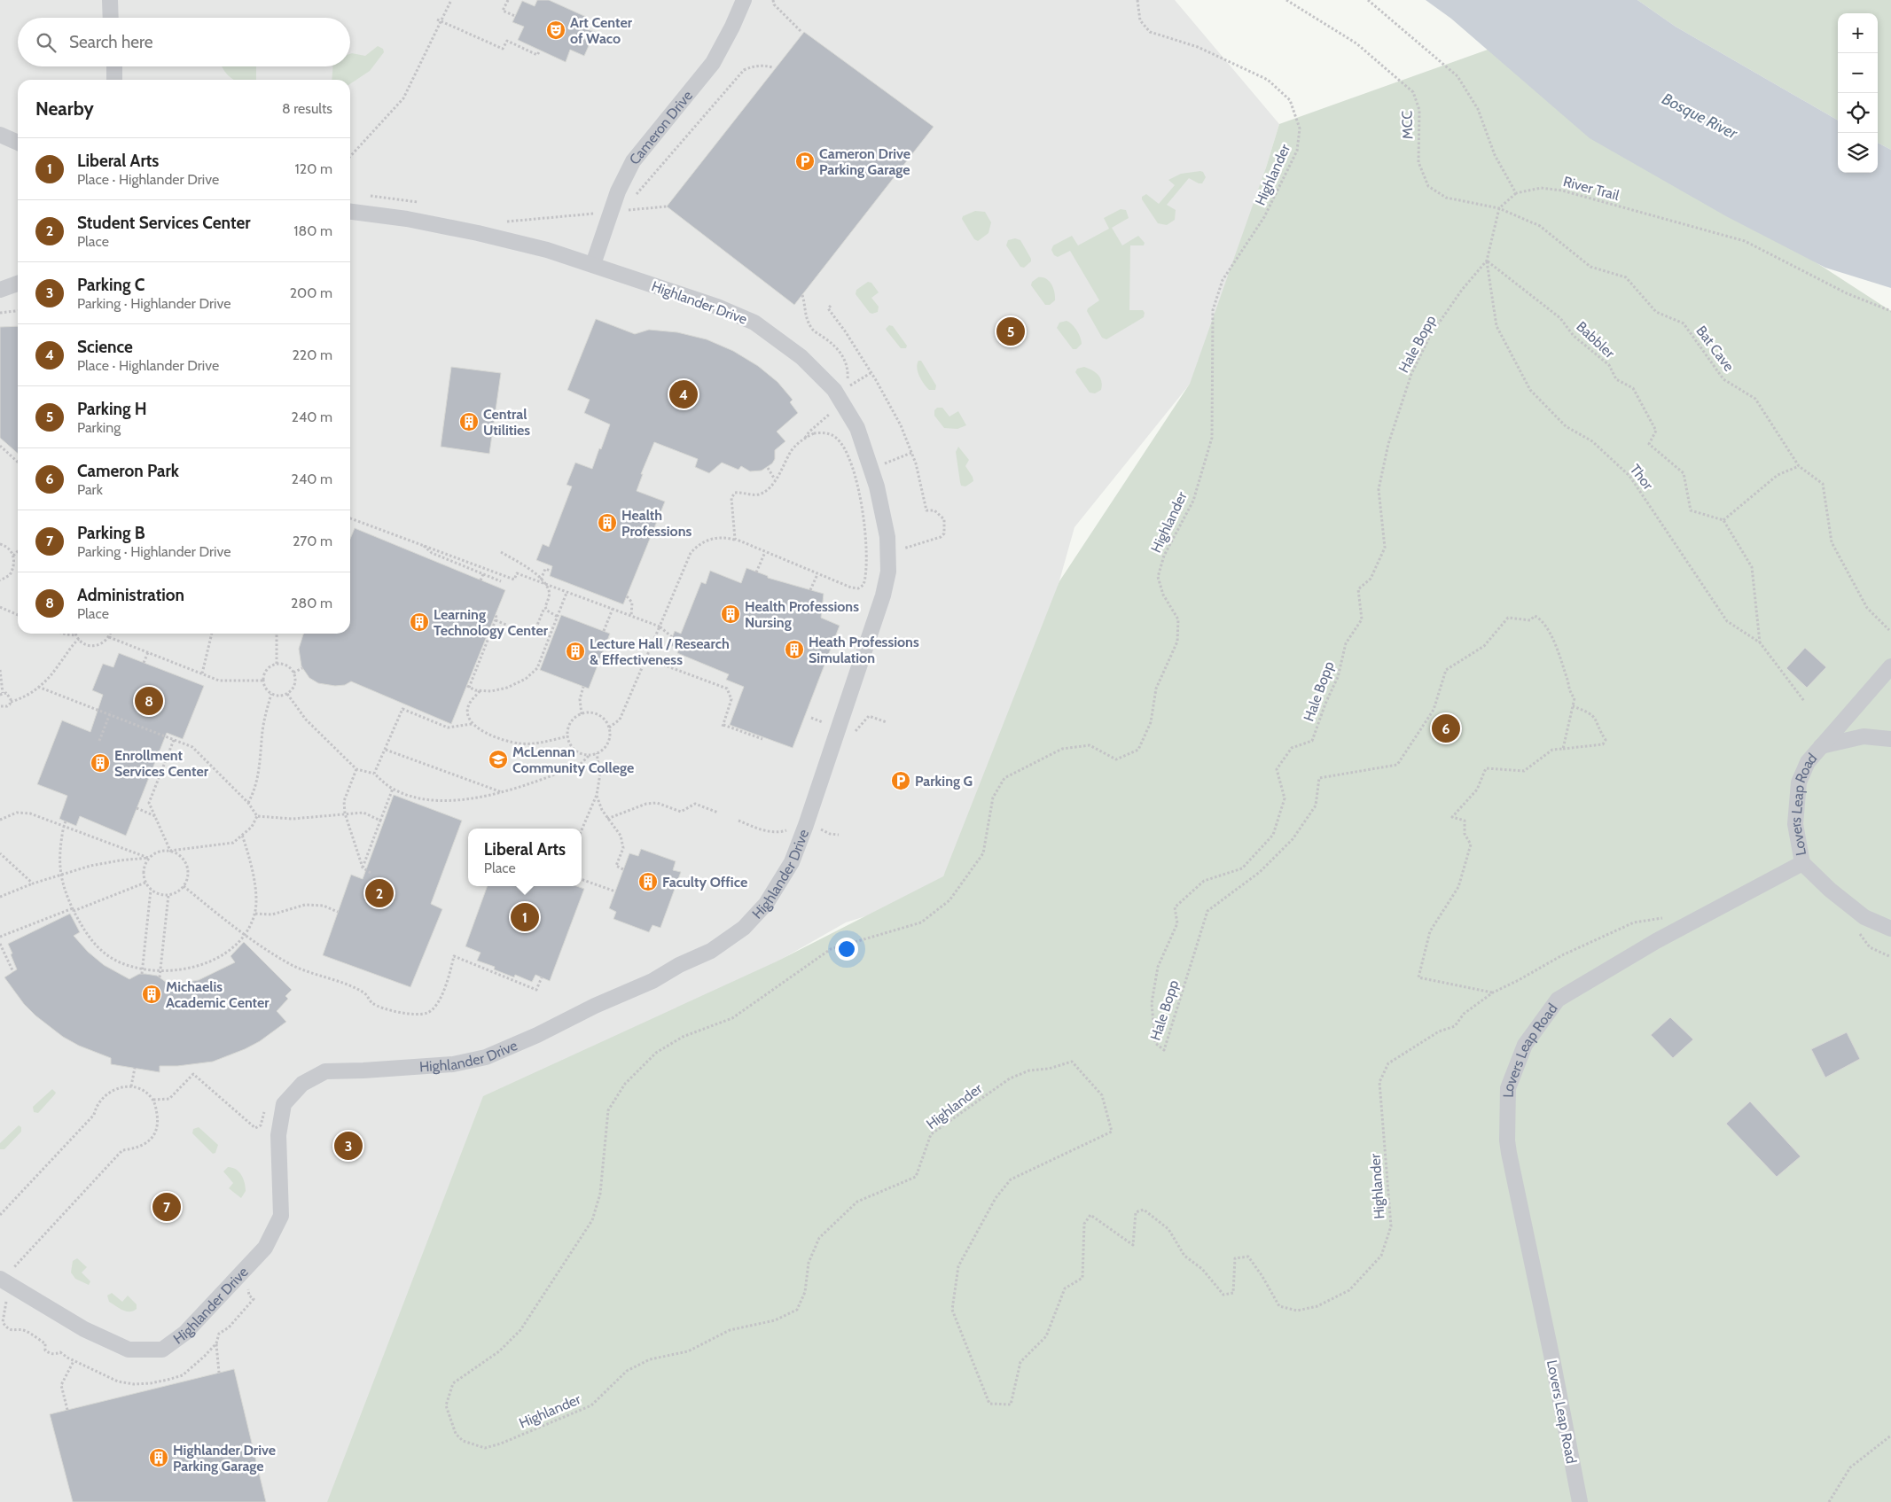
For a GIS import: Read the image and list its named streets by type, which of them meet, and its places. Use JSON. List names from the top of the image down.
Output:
{
  "streets": {
    "street": ["Cameron Drive", "Highlander Drive", "Lovers Leap Road"],
    "path": [
      "MCC",
      "Highlander",
      "River Trail",
      "Babbler",
      "Hale Bopp",
      "Bat Cave",
      "Thor"
    ]
  },
  "crossings": [
    ["MCC", "Hale Bopp"],
    ["MCC", "Bat Cave"],
    ["Cameron Drive", "Highlander Drive"],
    ["Babbler", "Hale Bopp"],
    ["Babbler", "Thor"],
    ["Hale Bopp", "Bat Cave"],
    ["Hale Bopp", "Thor"]
  ],
  "water": ["Bosque River"],
  "places": {
    "theatre": ["Art Center of Waco"],
    "parking": ["Cameron Drive Parking Garage", "Parking G"],
    "building": [
      "Central Utilities",
      "Health Professions",
      "Health Professions Nursing",
      "Learning Technology Center",
      "Heath Professions Simulation",
      "Lecture Hall / Research & Effectiveness",
      "Enrollment Services Center",
      "Faculty Office",
      "Michaelis Academic Center",
      "Highlander Drive Parking Garage"
    ],
    "school or university": ["McLennan Community College"]
  },
  "page": {
    "map_buttons": ["+", "−"],
    "search": "Search here",
    "heading": ["Nearby", "8 results"],
    "list": [
      {
        "mark": "1",
        "name": "Liberal Arts",
        "note": "Place · Highlander Drive",
        "value": "120 m"
      },
      {
        "mark": "2",
        "name": "Student Services Center",
        "note": "Place",
        "value": "180 m"
      },
      {
        "mark": "3",
        "name": "Parking C",
        "note": "Parking · Highlander Drive",
        "value": "200 m"
      },
      {
        "mark": "4",
        "name": "Science",
        "note": "Place · Highlander Drive",
        "value": "220 m"
      },
      {
        "mark": "5",
        "name": "Parking H",
        "note": "Parking",
        "value": "240 m"
      },
      {
        "mark": "6",
        "name": "Cameron Park",
        "note": "Park",
        "value": "240 m"
      },
      {
        "mark": "7",
        "name": "Parking B",
        "note": "Parking · Highlander Drive",
        "value": "270 m"
      },
      {
        "mark": "8",
        "name": "Administration",
        "note": "Place",
        "value": "280 m"
      }
    ],
    "pins": [
      "5",
      "4",
      "8",
      "6",
      "2",
      "1",
      "3",
      "7"
    ],
    "popup": ["Liberal Arts", "Place"]
  }
}
